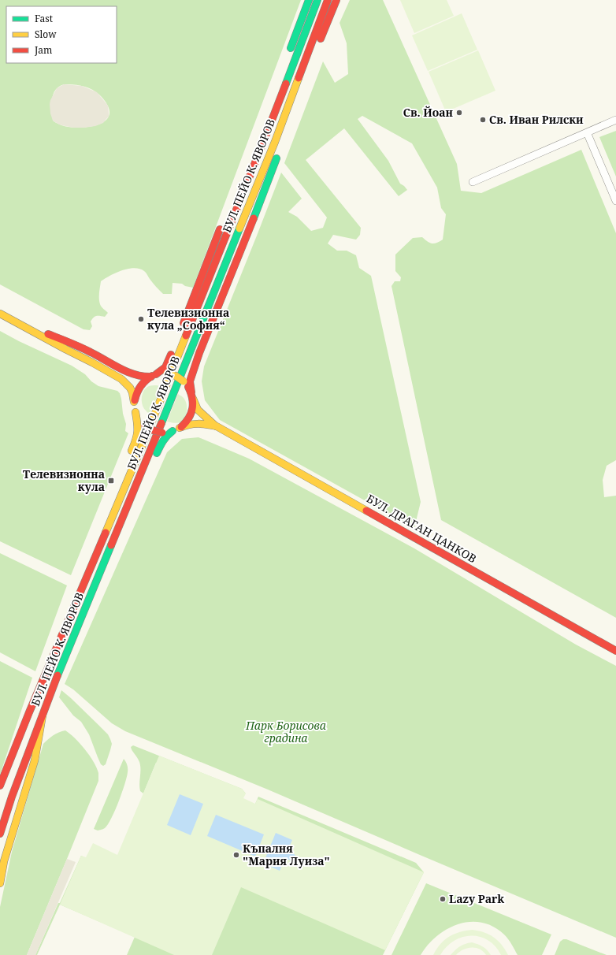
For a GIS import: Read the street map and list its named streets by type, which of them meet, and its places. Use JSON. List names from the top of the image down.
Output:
{
  "streets": {
    "main road": ["БУЛ. ПЕЙО К. ЯВОРОВ", "БУЛ. ДРАГАН ЦАНКОВ"]
  },
  "parks": ["Парк Борисова градина"],
  "places": {
    "other": [
      "Св. Йоан",
      "Св. Иван Рилски",
      "Телевизионна кула „София“",
      "Къпалня \"Мария Луиза\"",
      "Lazy Park"
    ],
    "transit": ["Телевизионна кула"]
  },
  "legend": ["Fast", "Slow", "Jam"]
}
